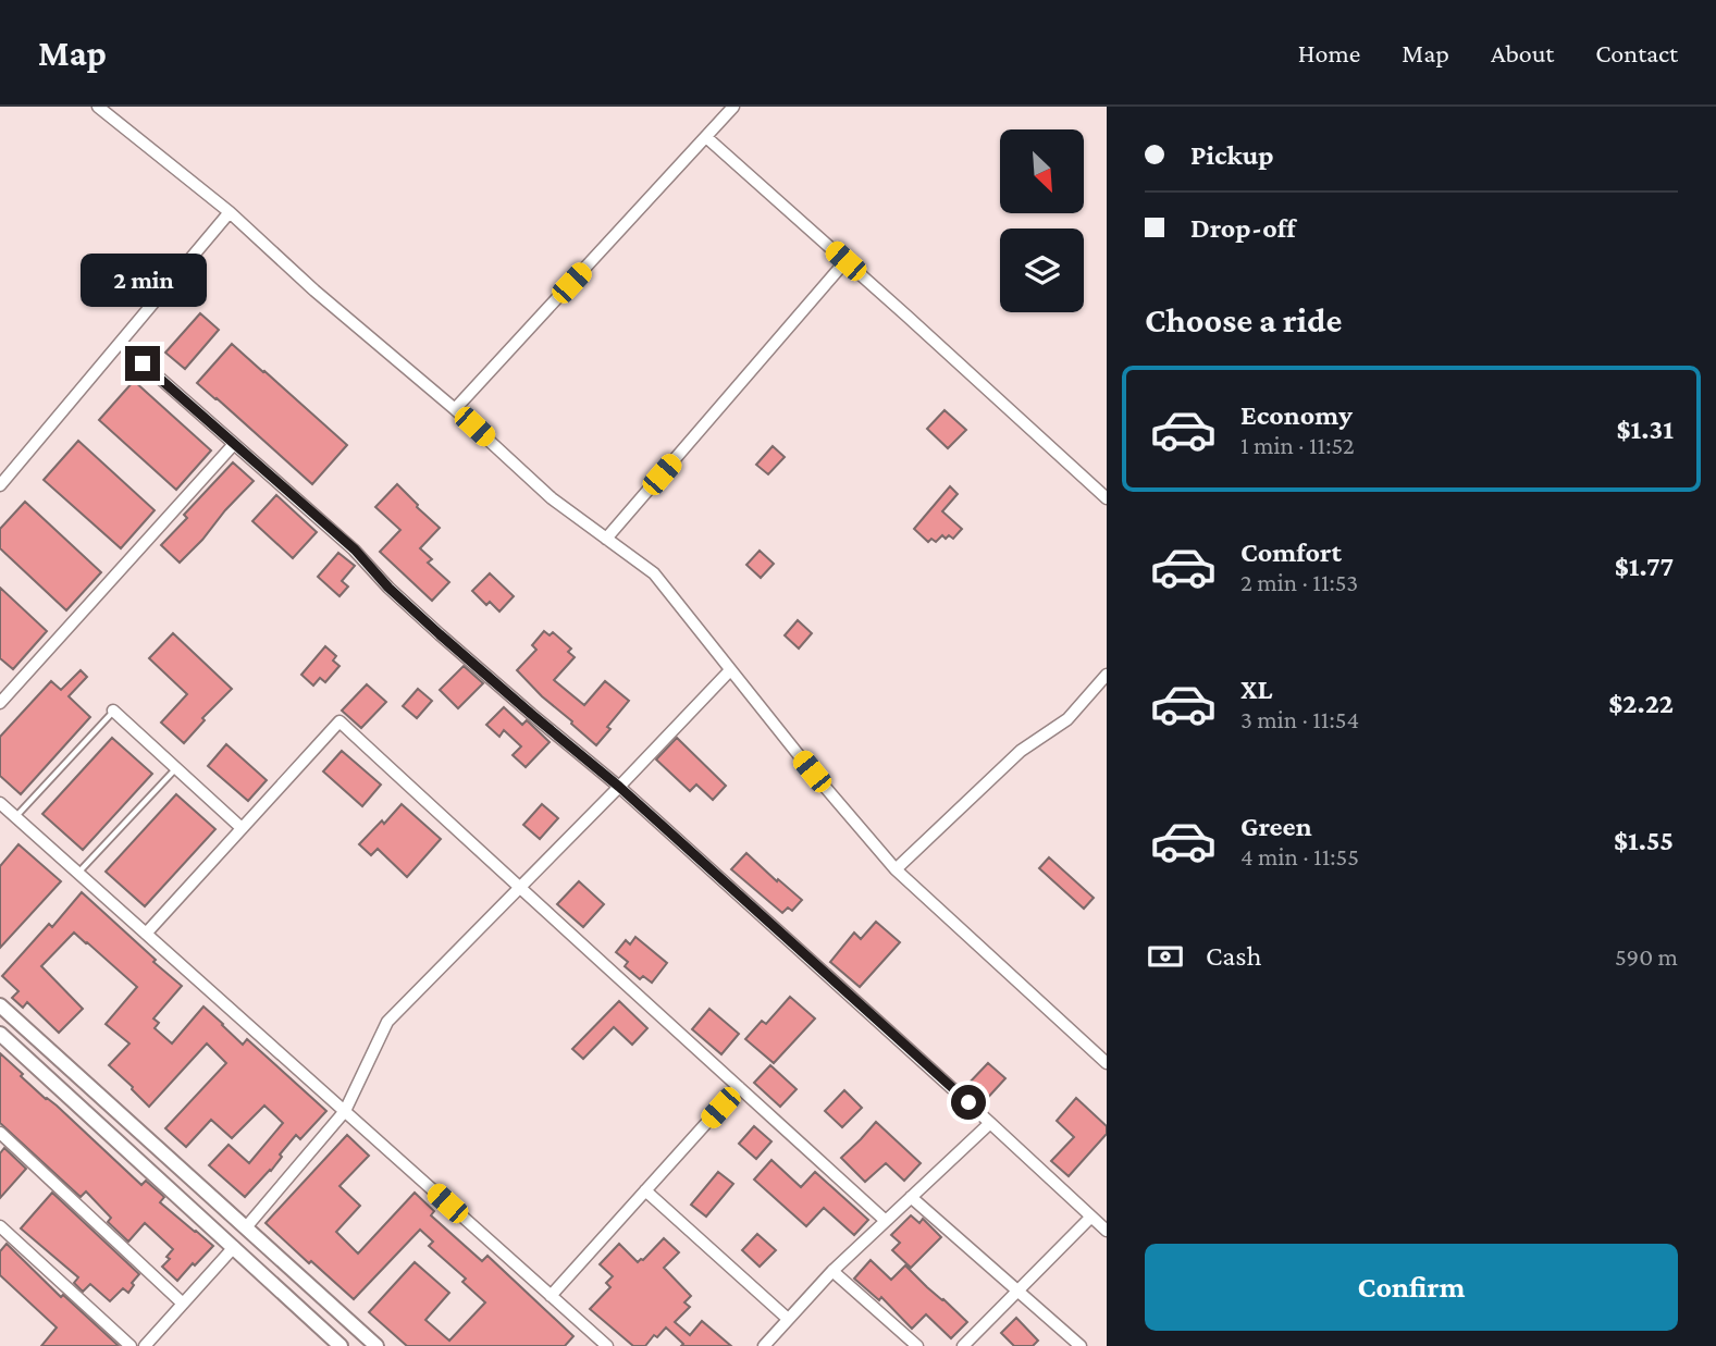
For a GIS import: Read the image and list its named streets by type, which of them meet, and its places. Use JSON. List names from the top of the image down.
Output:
{
  "north": "bottom right",
  "page": {
    "header": "Map",
    "nav": [
      "Home",
      "Map",
      "About",
      "Contact"
    ],
    "banner": ["Pickup", "Drop-off"],
    "bubble": "2 min",
    "heading": "Choose a ride",
    "list": [
      {
        "name": "Economy",
        "note": "1 min · 11:52",
        "value": "$1.31"
      },
      {
        "name": "Comfort",
        "note": "2 min · 11:53",
        "value": "$1.77"
      },
      {
        "name": "XL",
        "note": "3 min · 11:54",
        "value": "$2.22"
      },
      {
        "name": "Green",
        "note": "4 min · 11:55",
        "value": "$1.55"
      }
    ],
    "pay": ["Cash", "590 m"],
    "buttons": "Confirm"
  }
}
